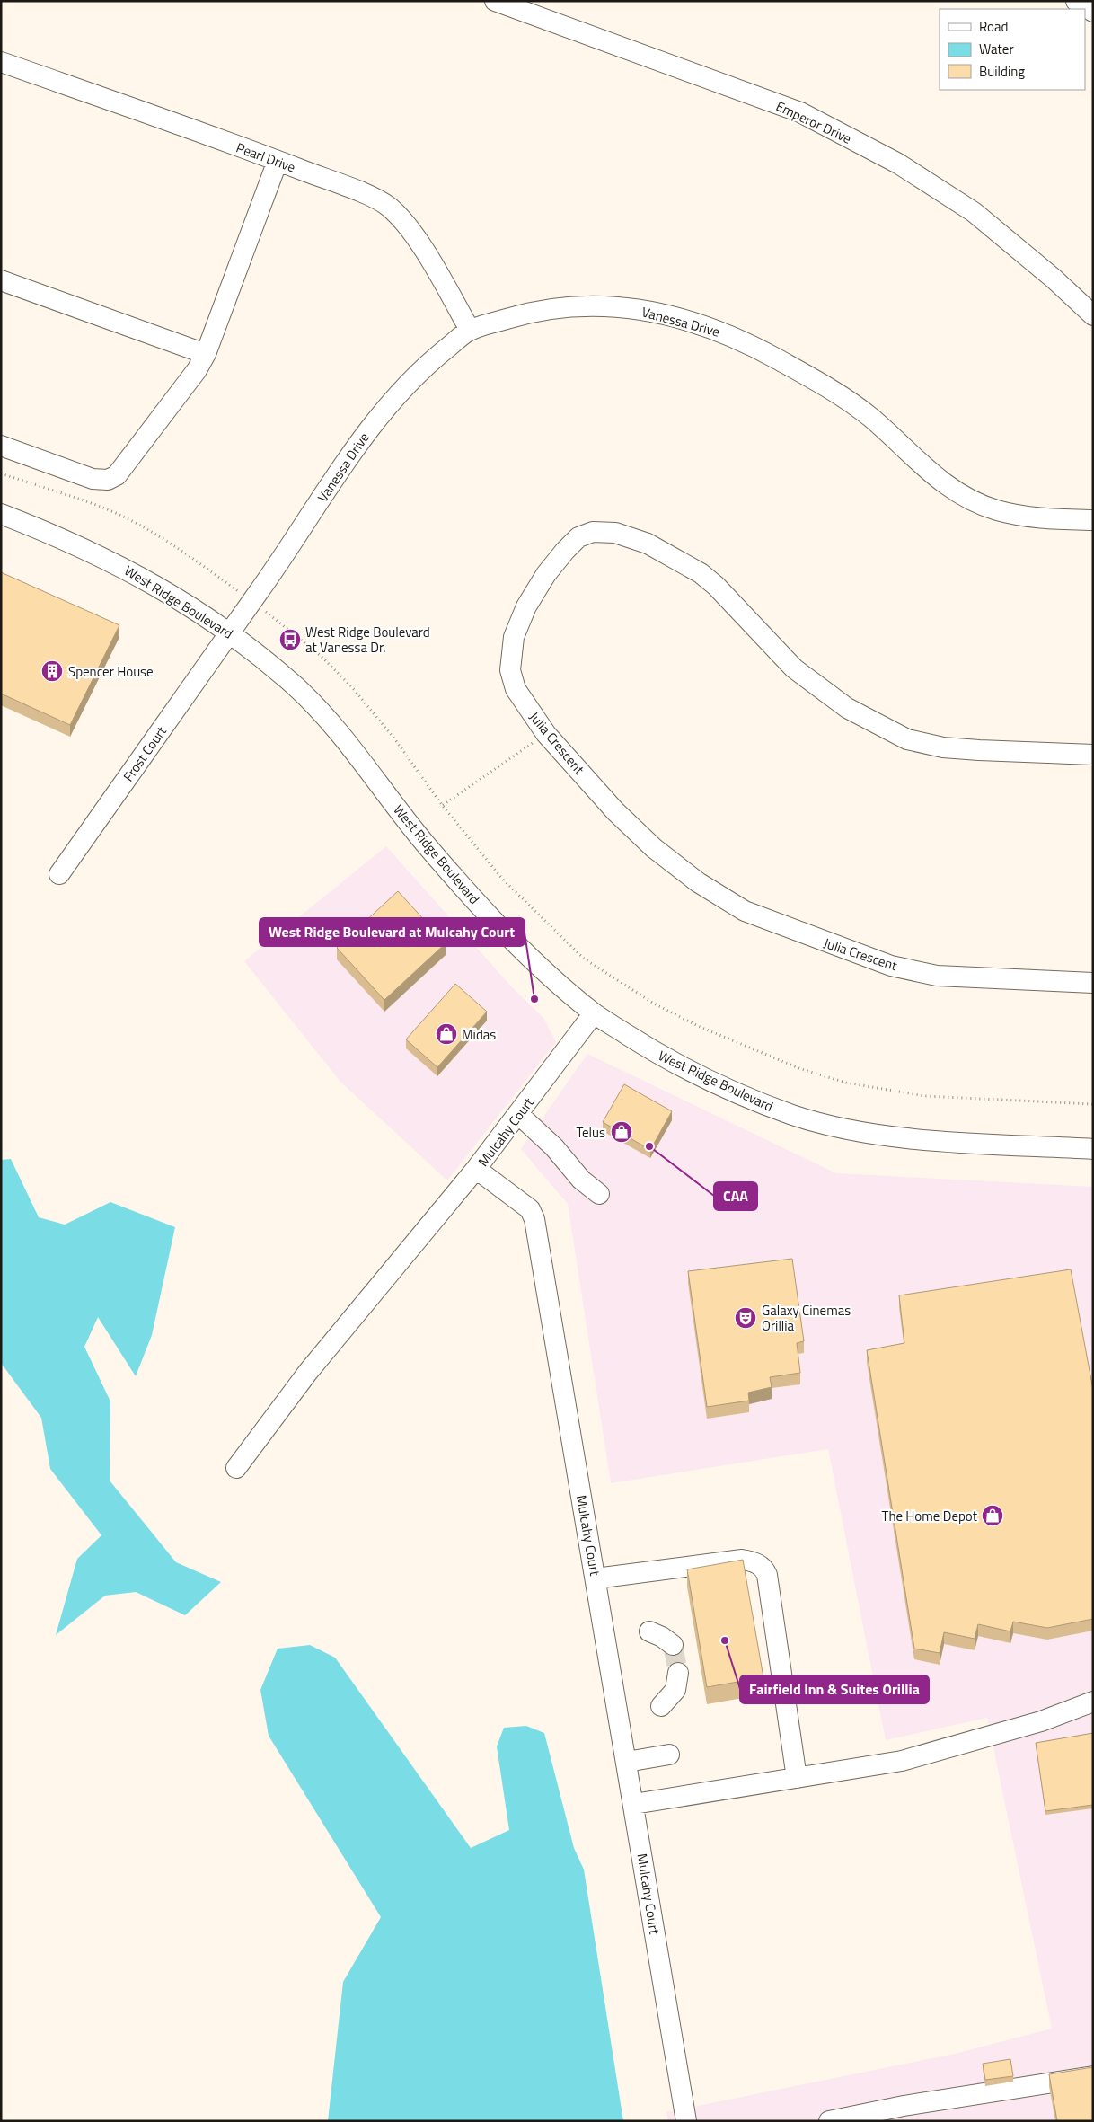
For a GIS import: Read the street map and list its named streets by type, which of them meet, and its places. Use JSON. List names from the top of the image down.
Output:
{
  "streets": {
    "street": [
      "Emperor Drive",
      "Pearl Drive",
      "Vanessa Drive",
      "West Ridge Boulevard",
      "Julia Crescent",
      "Frost Court",
      "Mulcahy Court"
    ]
  },
  "crossings": [
    ["Pearl Drive", "Vanessa Drive"],
    ["Vanessa Drive", "West Ridge Boulevard"],
    ["Vanessa Drive", "Frost Court"],
    ["West Ridge Boulevard", "Frost Court"],
    ["West Ridge Boulevard", "Mulcahy Court"]
  ],
  "places": {
    "bus stop": ["West Ridge Boulevard at Vanessa Dr."],
    "building": ["Spencer House"],
    "other": ["West Ridge Boulevard at Mulcahy Court", "CAA", "Fairfield Inn & Suites Orillia"],
    "shop": ["Midas", "Telus", "The Home Depot"],
    "theatre": ["Galaxy Cinemas Orillia"]
  },
  "legend": ["Road", "Water", "Building"]
}
